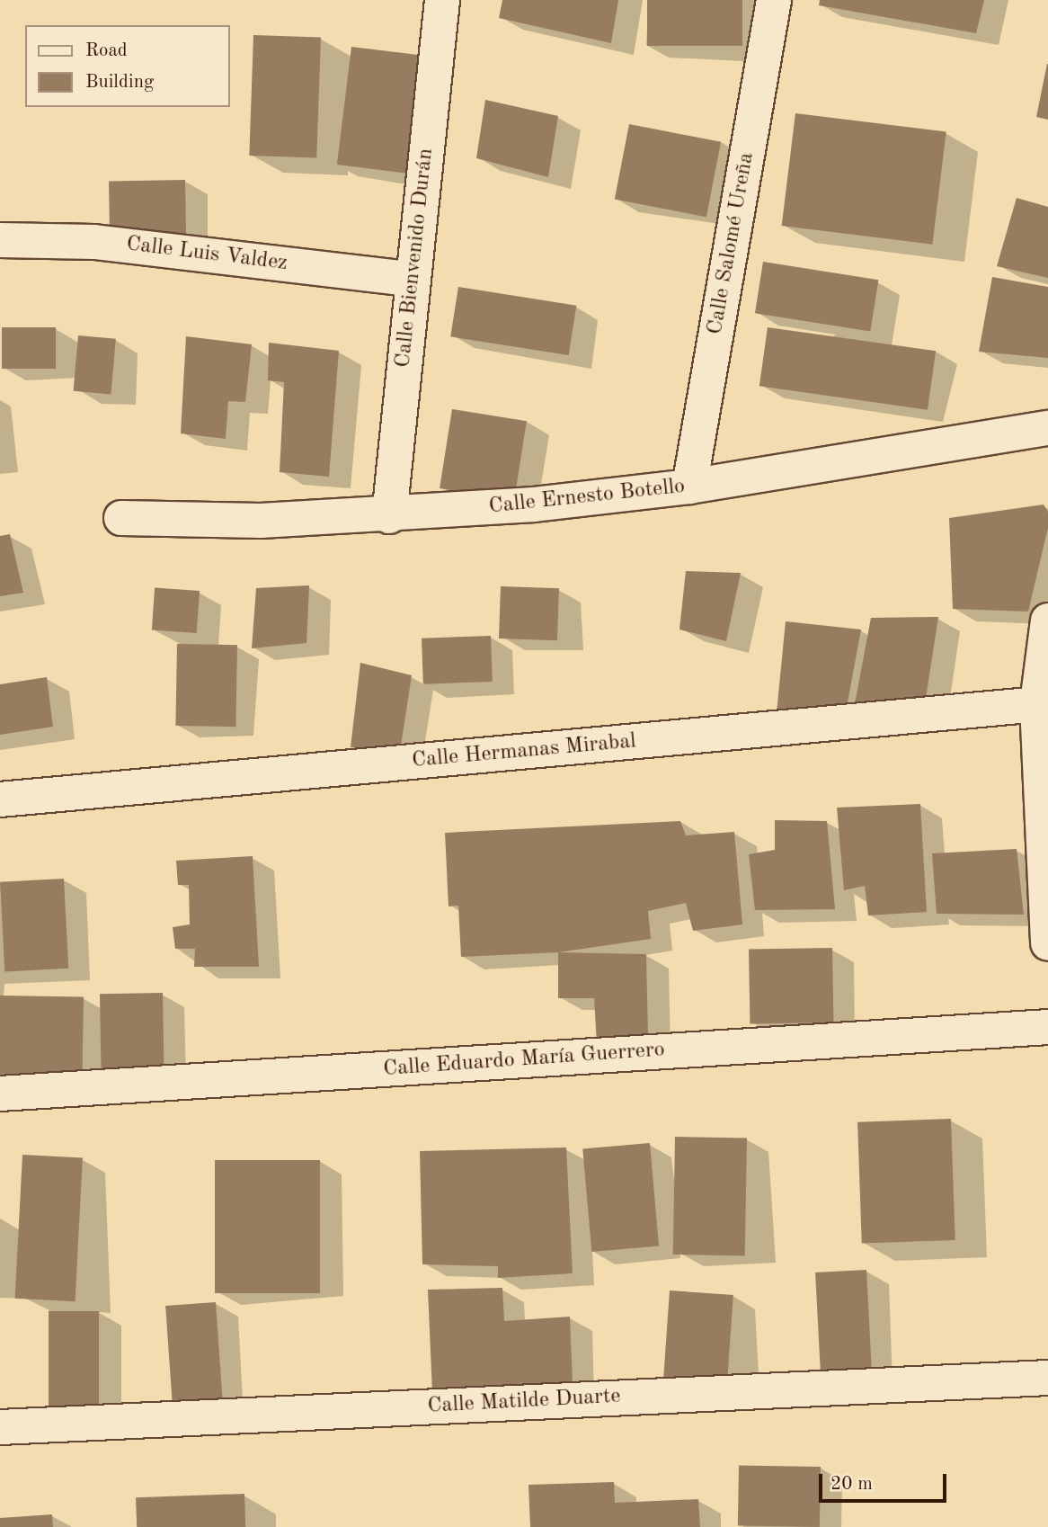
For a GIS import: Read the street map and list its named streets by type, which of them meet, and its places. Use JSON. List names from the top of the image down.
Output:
{
  "streets": {
    "street": [
      "Calle Salomé Ureña",
      "Calle Luis Valdez",
      "Calle Bienvenido Durán",
      "Calle Ernesto Botello",
      "Calle Hermanas Mirabal",
      "Calle Eduardo María Guerrero",
      "Calle Matilde Duarte"
    ]
  },
  "crossings": [
    ["Calle Salomé Ureña", "Calle Ernesto Botello"],
    ["Calle Luis Valdez", "Calle Bienvenido Durán"],
    ["Calle Bienvenido Durán", "Calle Ernesto Botello"]
  ],
  "legend": ["Road", "Building"],
  "scale_bar": "20 m"
}
